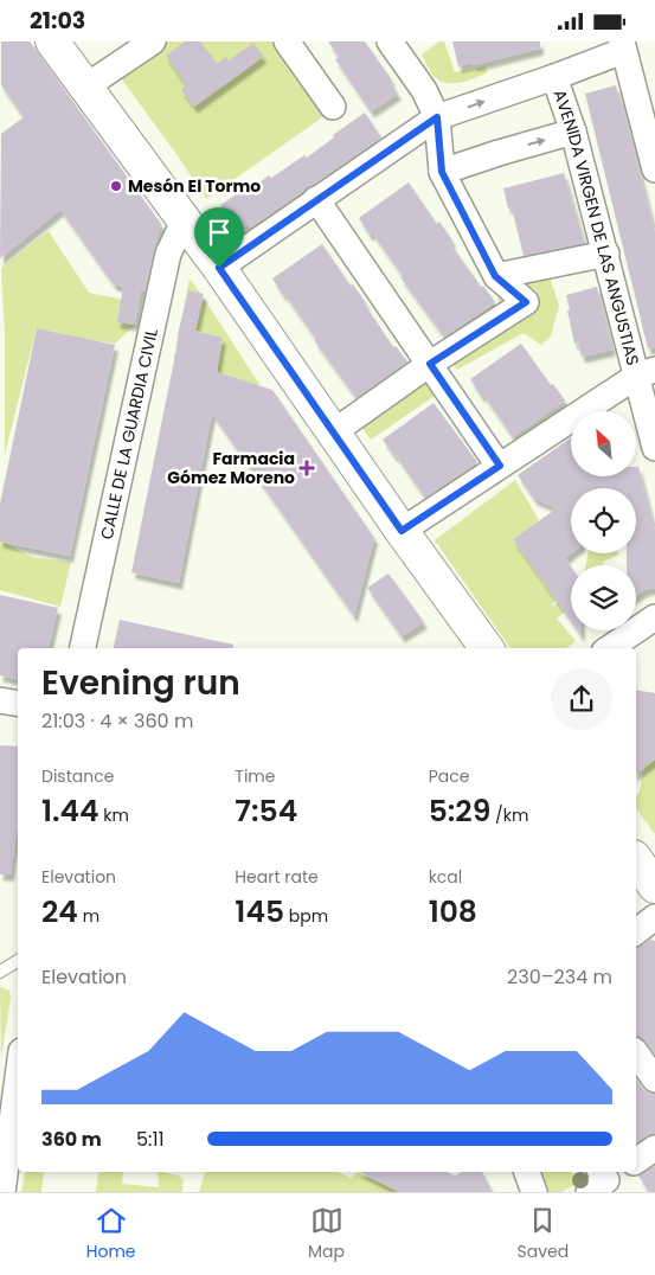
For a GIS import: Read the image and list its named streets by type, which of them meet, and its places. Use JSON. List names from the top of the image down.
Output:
{
  "streets": {
    "street": ["AVENIDA VIRGEN DE LAS ANGUSTIAS", "CALLE DE LA GUARDIA CIVIL"]
  },
  "places": {
    "other": ["Mesón El Tormo"],
    "health": ["Farmacia Gómez Moreno"]
  },
  "north": "top left",
  "page": {
    "status": "21:03",
    "heading": ["Evening run", "21:03 · 4 × 360 m"],
    "stats": [
      ["Distance", "1.44 km"],
      ["Time", "7:54"],
      ["Pace", "5:29 /km"],
      ["Elevation", "24 m"],
      ["Heart rate", "145 bpm"],
      ["kcal", "108"]
    ],
    "chart": ["Elevation", "230–234 m"],
    "list": [
      {
        "name": "360 m",
        "note": "5:11"
      }
    ],
    "tabs": ["Home", "Map", "Saved"]
  }
}
